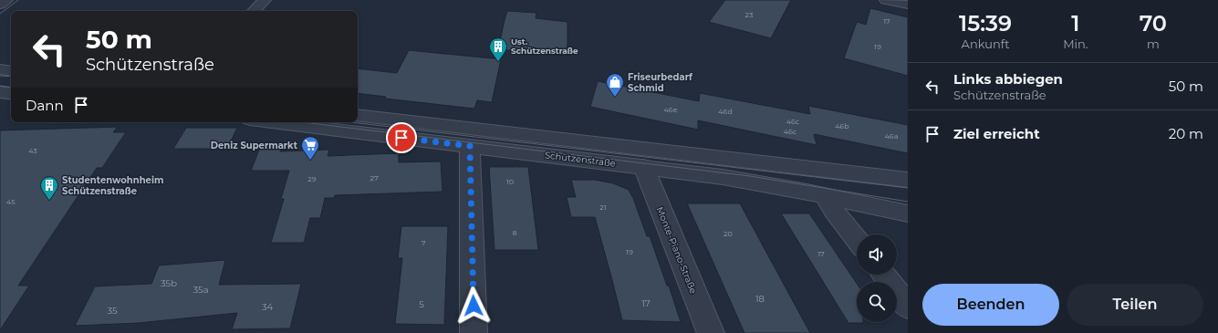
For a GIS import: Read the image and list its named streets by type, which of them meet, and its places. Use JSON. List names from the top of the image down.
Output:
{
  "streets": {
    "street": ["Schützenstraße", "Monte-Piano-Straße"]
  },
  "crossings": [
    ["Schützenstraße", "Monte-Piano-Straße"]
  ],
  "places": {
    "building": ["Ust. Schützenstraße", "Studentenwohnheim Schützenstraße"],
    "shop": ["Friseurbedarf Schmid"],
    "supermarket": ["Deniz Supermarkt"]
  },
  "house_numbers": [
    "23",
    "17",
    "19",
    "46e",
    "46d",
    "46c",
    "46b",
    "46c",
    "46a",
    "43",
    "27",
    "29",
    "10",
    "45",
    "21",
    "8",
    "20",
    "7",
    "19",
    "17",
    "35b",
    "35a",
    "18",
    "17",
    "5",
    "34",
    "35"
  ],
  "page": {
    "eta": [
      "15:39",
      "Ankunft",
      "1",
      "Min.",
      "70",
      "m"
    ],
    "turn": ["50 m", "Schützenstraße"],
    "list": [
      {
        "name": "Links abbiegen",
        "note": "Schützenstraße",
        "value": "50 m"
      },
      {
        "name": "Ziel erreicht",
        "value": "20 m"
      }
    ],
    "then": "Dann",
    "buttons": ["Beenden", "Teilen"]
  }
}
